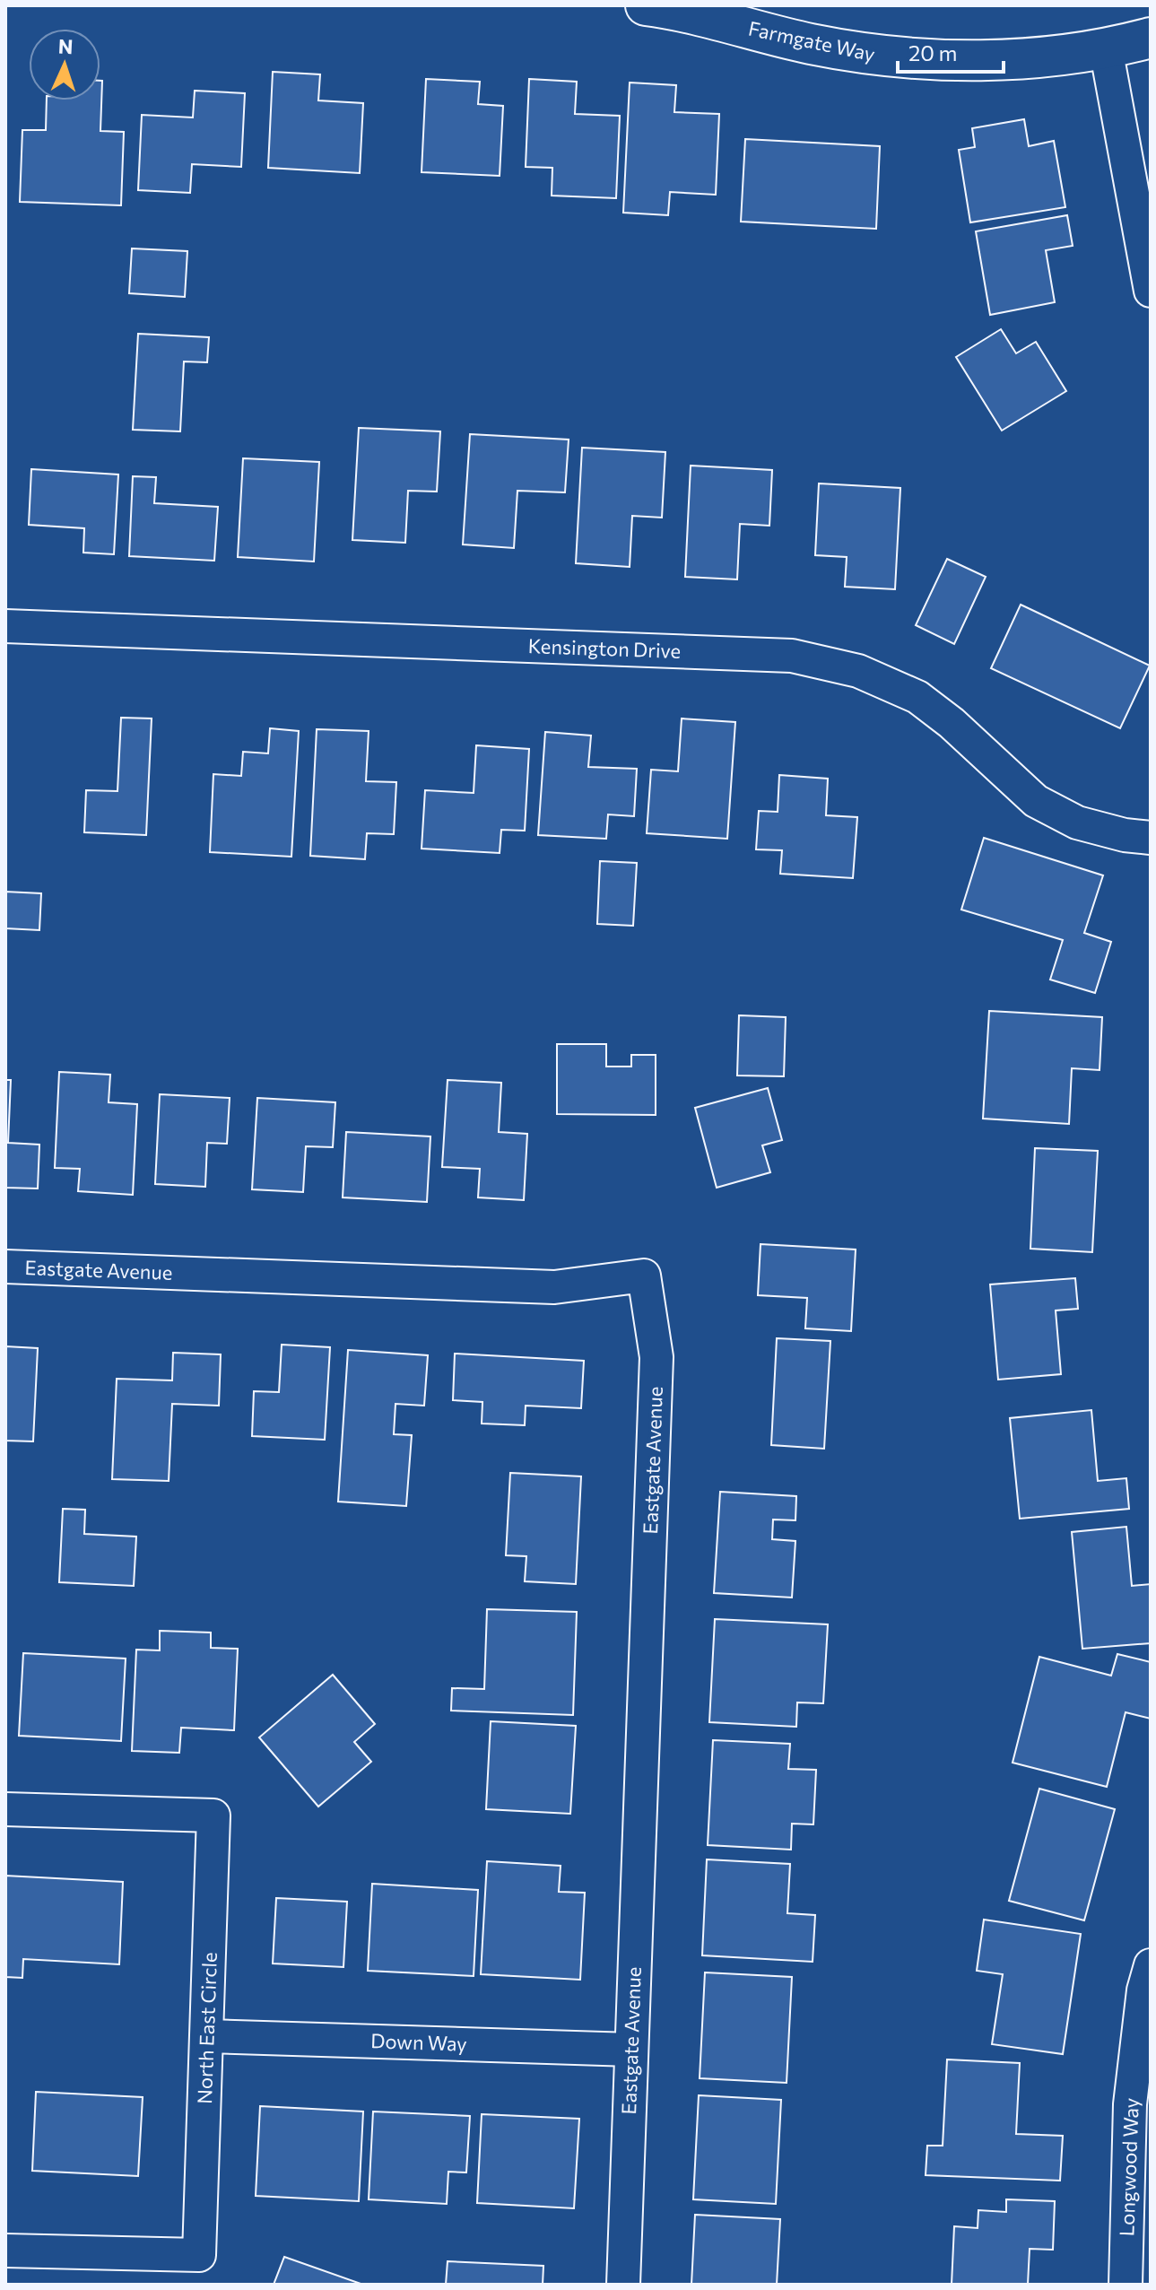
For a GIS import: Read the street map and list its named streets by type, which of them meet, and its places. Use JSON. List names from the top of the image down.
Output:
{
  "streets": {
    "street": [
      "Farmgate Way",
      "Kensington Drive",
      "Eastgate Avenue",
      "North East Circle",
      "Down Way",
      "Longwood Way"
    ]
  },
  "crossings": [
    ["Eastgate Avenue", "Down Way"],
    ["North East Circle", "Down Way"]
  ],
  "scale_bar": "20 m",
  "north": "top"
}
